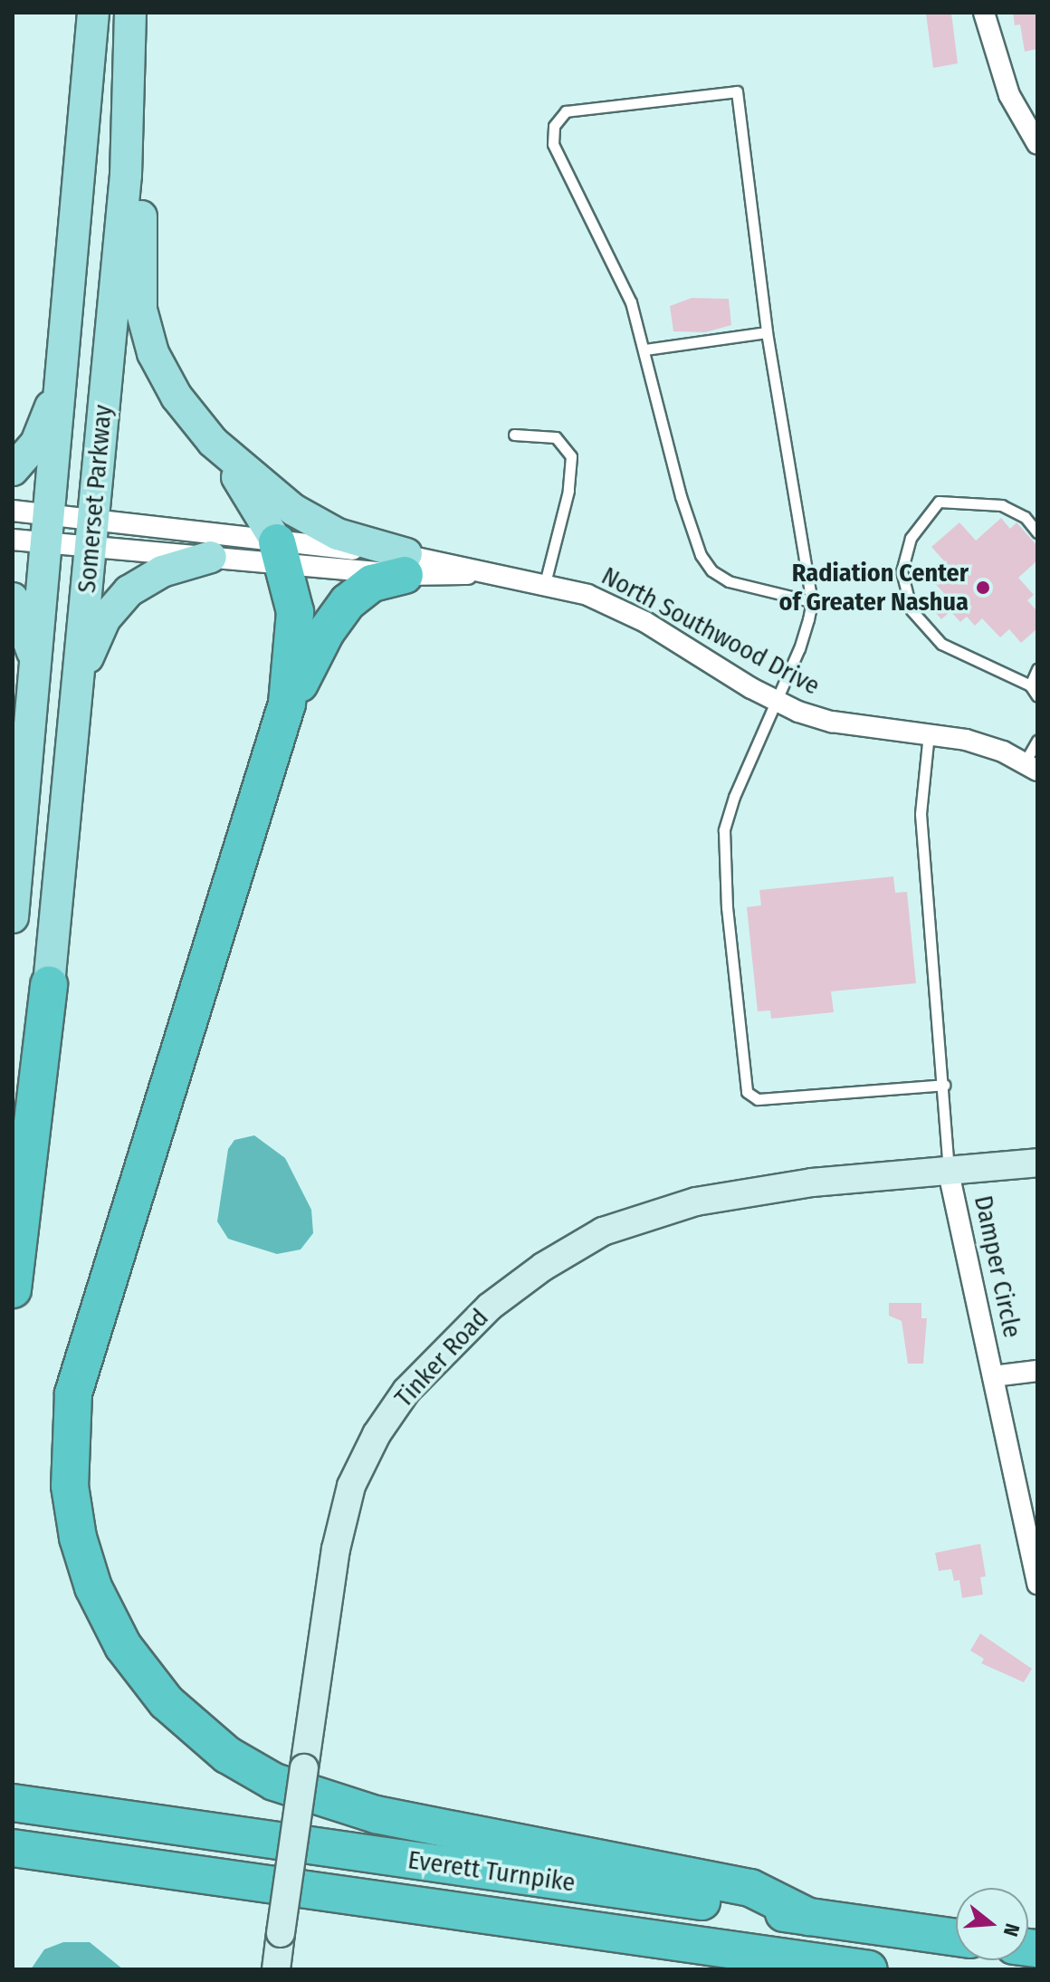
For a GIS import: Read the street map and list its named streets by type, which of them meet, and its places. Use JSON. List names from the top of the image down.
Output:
{
  "streets": {
    "highway": ["Everett Turnpike"],
    "main road": ["Somerset Parkway"],
    "street": ["North Southwood Drive", "Damper Circle", "Tinker Road"]
  },
  "crossings": [
    ["Somerset Parkway", "North Southwood Drive"],
    ["Damper Circle", "Tinker Road"]
  ],
  "places": ["Radiation Center of Greater Nashua"],
  "north": "right"
}
